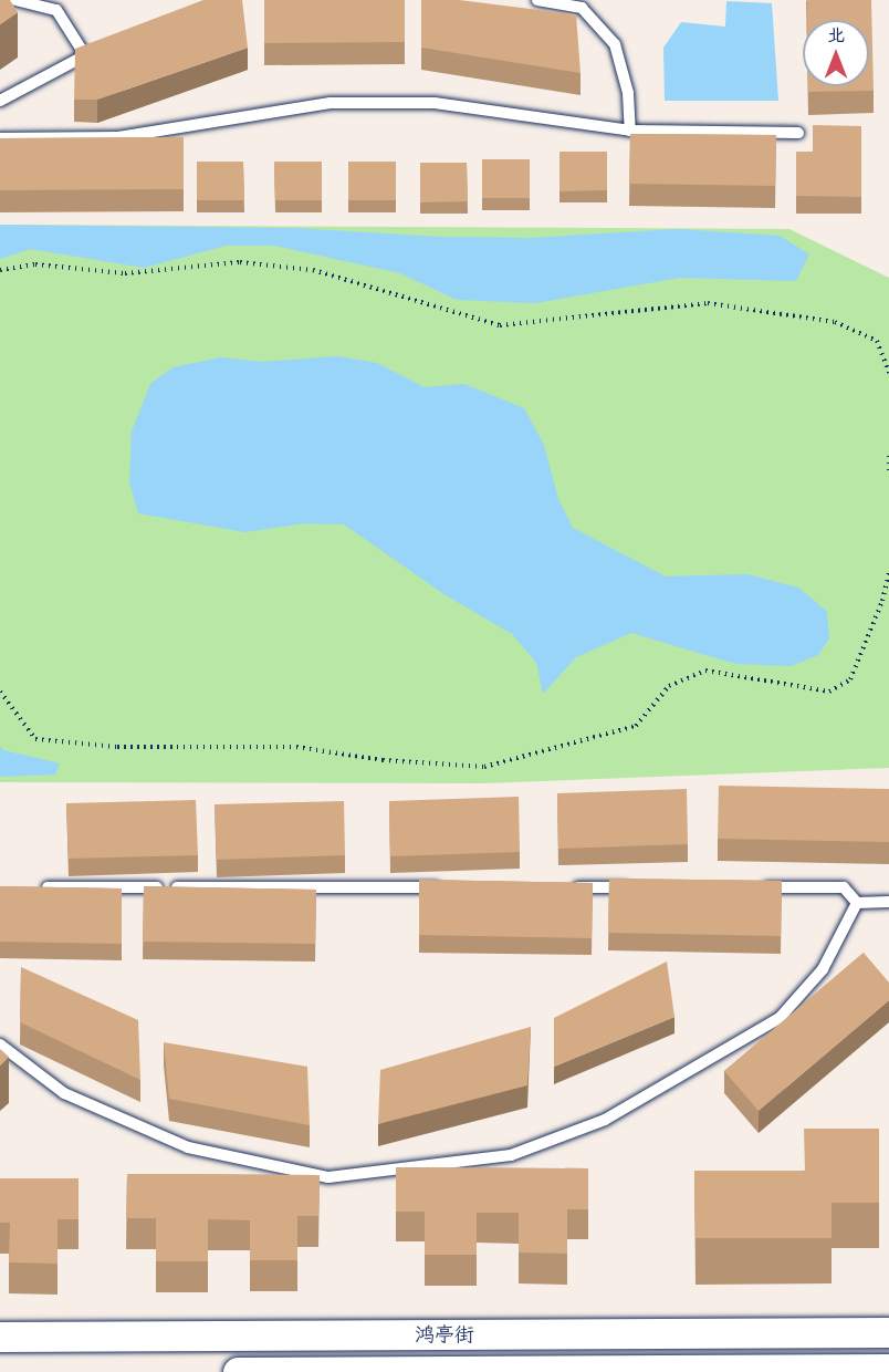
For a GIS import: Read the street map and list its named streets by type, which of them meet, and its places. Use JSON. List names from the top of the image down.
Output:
{
  "streets": {
    "street": ["鸿亭街"]
  },
  "north": "top"
}
